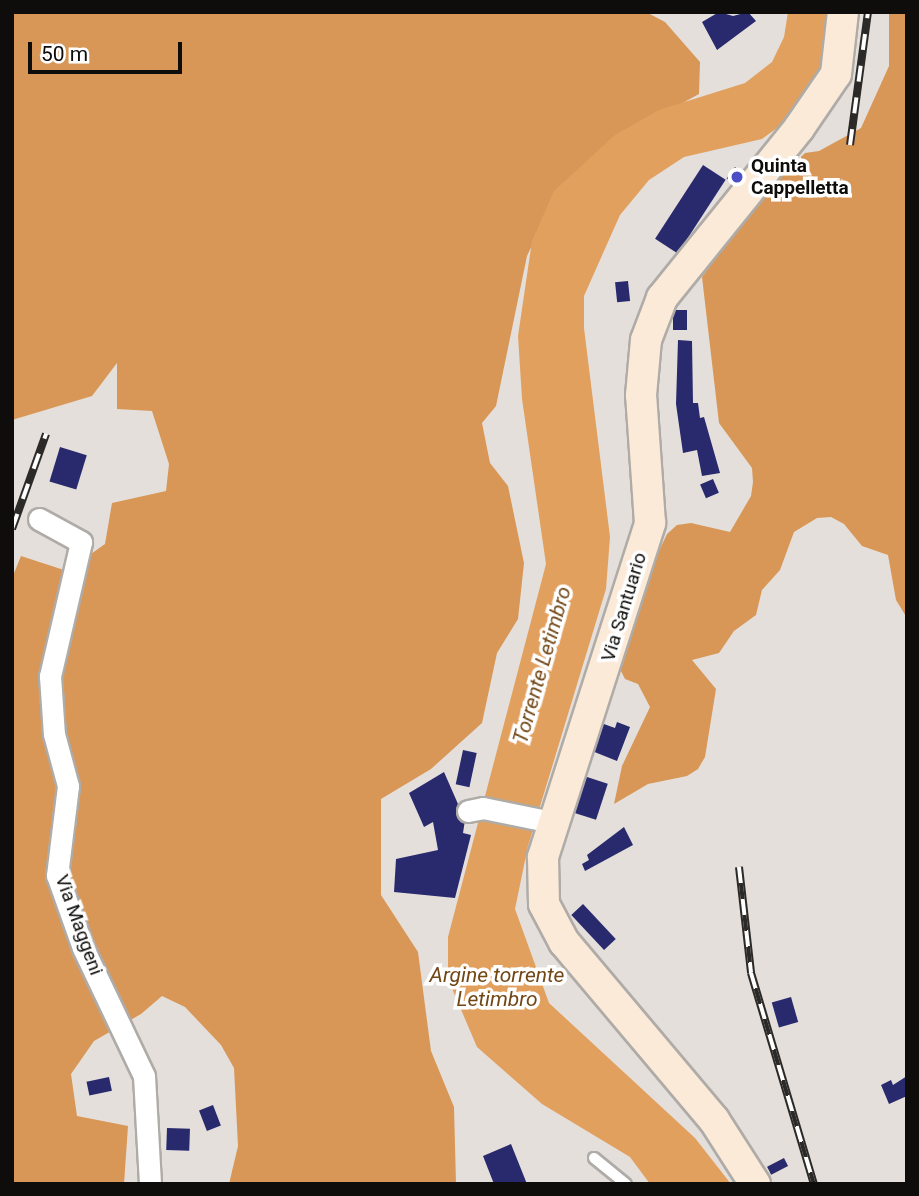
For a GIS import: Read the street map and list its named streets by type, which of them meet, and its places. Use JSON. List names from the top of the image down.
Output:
{
  "streets": {
    "main road": ["Via Santuario"],
    "street": ["Via Maggeni"]
  },
  "water": ["Torrente Letimbro", "Argine torrente Letimbro"],
  "places": ["Quinta Cappelletta"],
  "scale_bar": "50 m"
}
